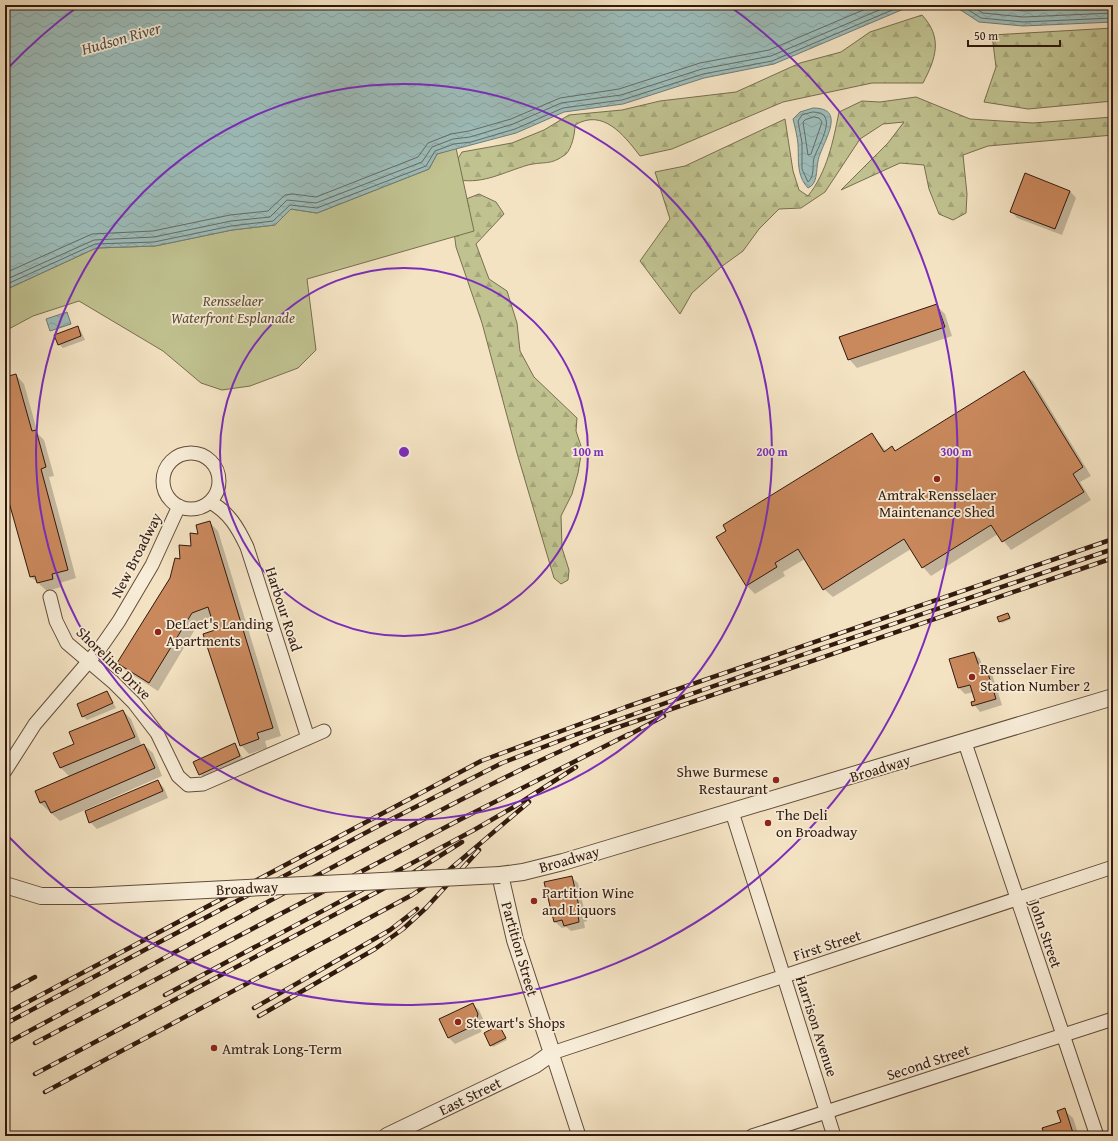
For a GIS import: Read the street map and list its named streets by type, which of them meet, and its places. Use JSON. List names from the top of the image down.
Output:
{
  "streets": {
    "street": [
      "New Broadway",
      "Harbour Road",
      "Shoreline Drive",
      "Broadway",
      "John Street",
      "First Street",
      "Partition Street",
      "Harrison Avenue",
      "Second Street",
      "East Street"
    ]
  },
  "crossings": [
    ["New Broadway", "Harbour Road"],
    ["New Broadway", "Shoreline Drive"],
    ["Harbour Road", "Shoreline Drive"],
    ["Broadway", "John Street"],
    ["Broadway", "Partition Street"],
    ["Broadway", "Harrison Avenue"],
    ["John Street", "First Street"],
    ["John Street", "Second Street"],
    ["First Street", "Partition Street"],
    ["First Street", "Harrison Avenue"],
    ["First Street", "East Street"],
    ["Partition Street", "East Street"],
    ["Harrison Avenue", "Second Street"]
  ],
  "water": ["Hudson River"],
  "parks": ["Rensselaer Waterfront Esplanade"],
  "places": [
    "Amtrak Rensselaer Maintenance Shed",
    "DeLaet's Landing Apartments",
    "Rensselaer Fire Station Number 2",
    "Shwe Burmese Restaurant",
    "The Deli on Broadway",
    "Partition Wine and Liquors",
    "Stewart's Shops",
    "Amtrak Long-Term"
  ],
  "scale_bar": "50 m",
  "rings": ["100 m", "200 m", "300 m"]
}
